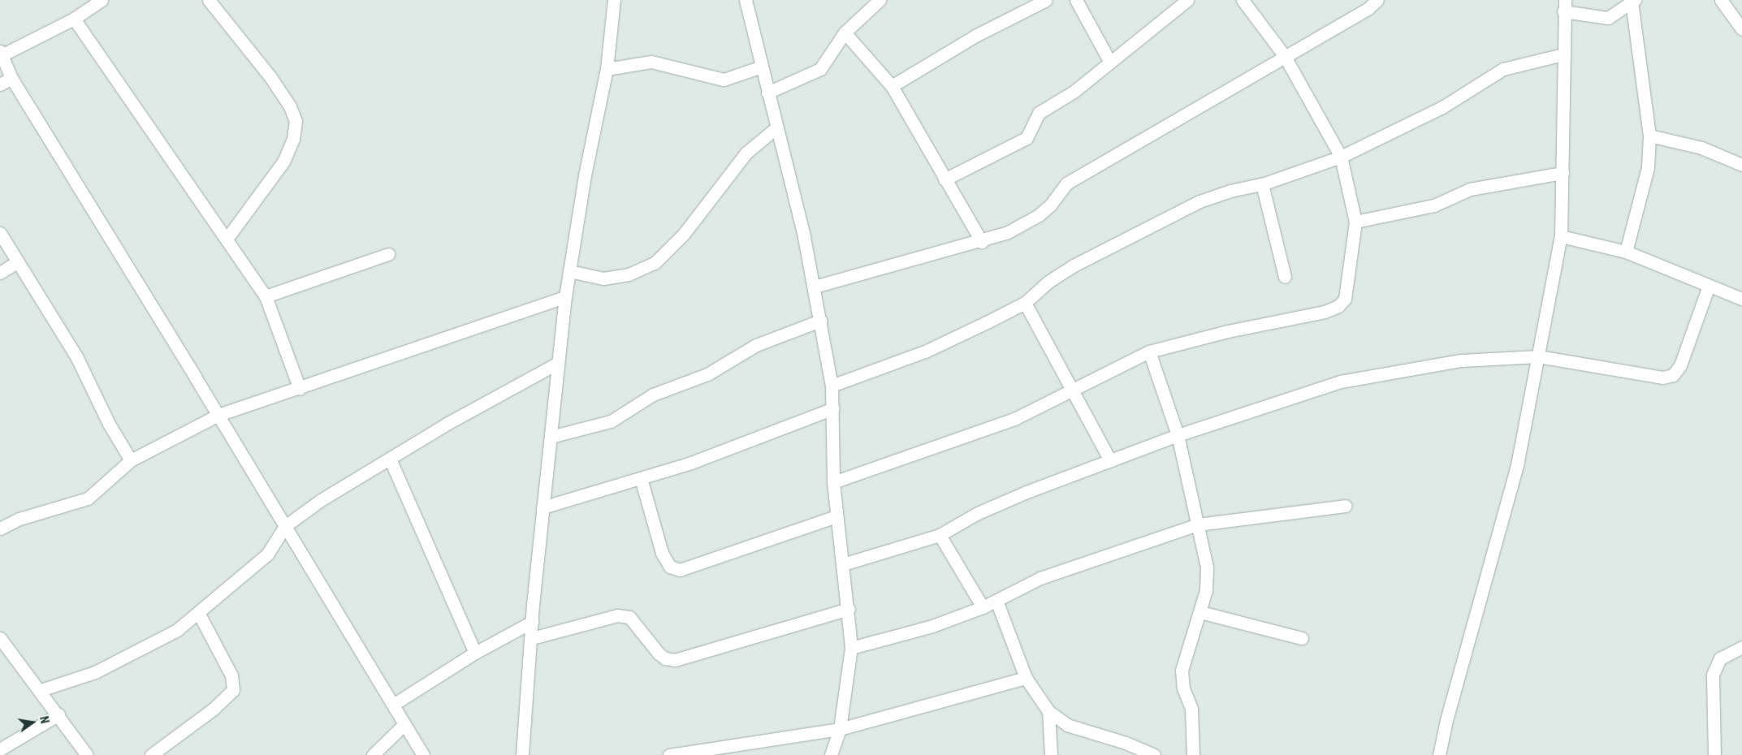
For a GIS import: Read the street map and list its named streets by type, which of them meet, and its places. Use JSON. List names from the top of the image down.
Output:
{
  "north": "right"
}
